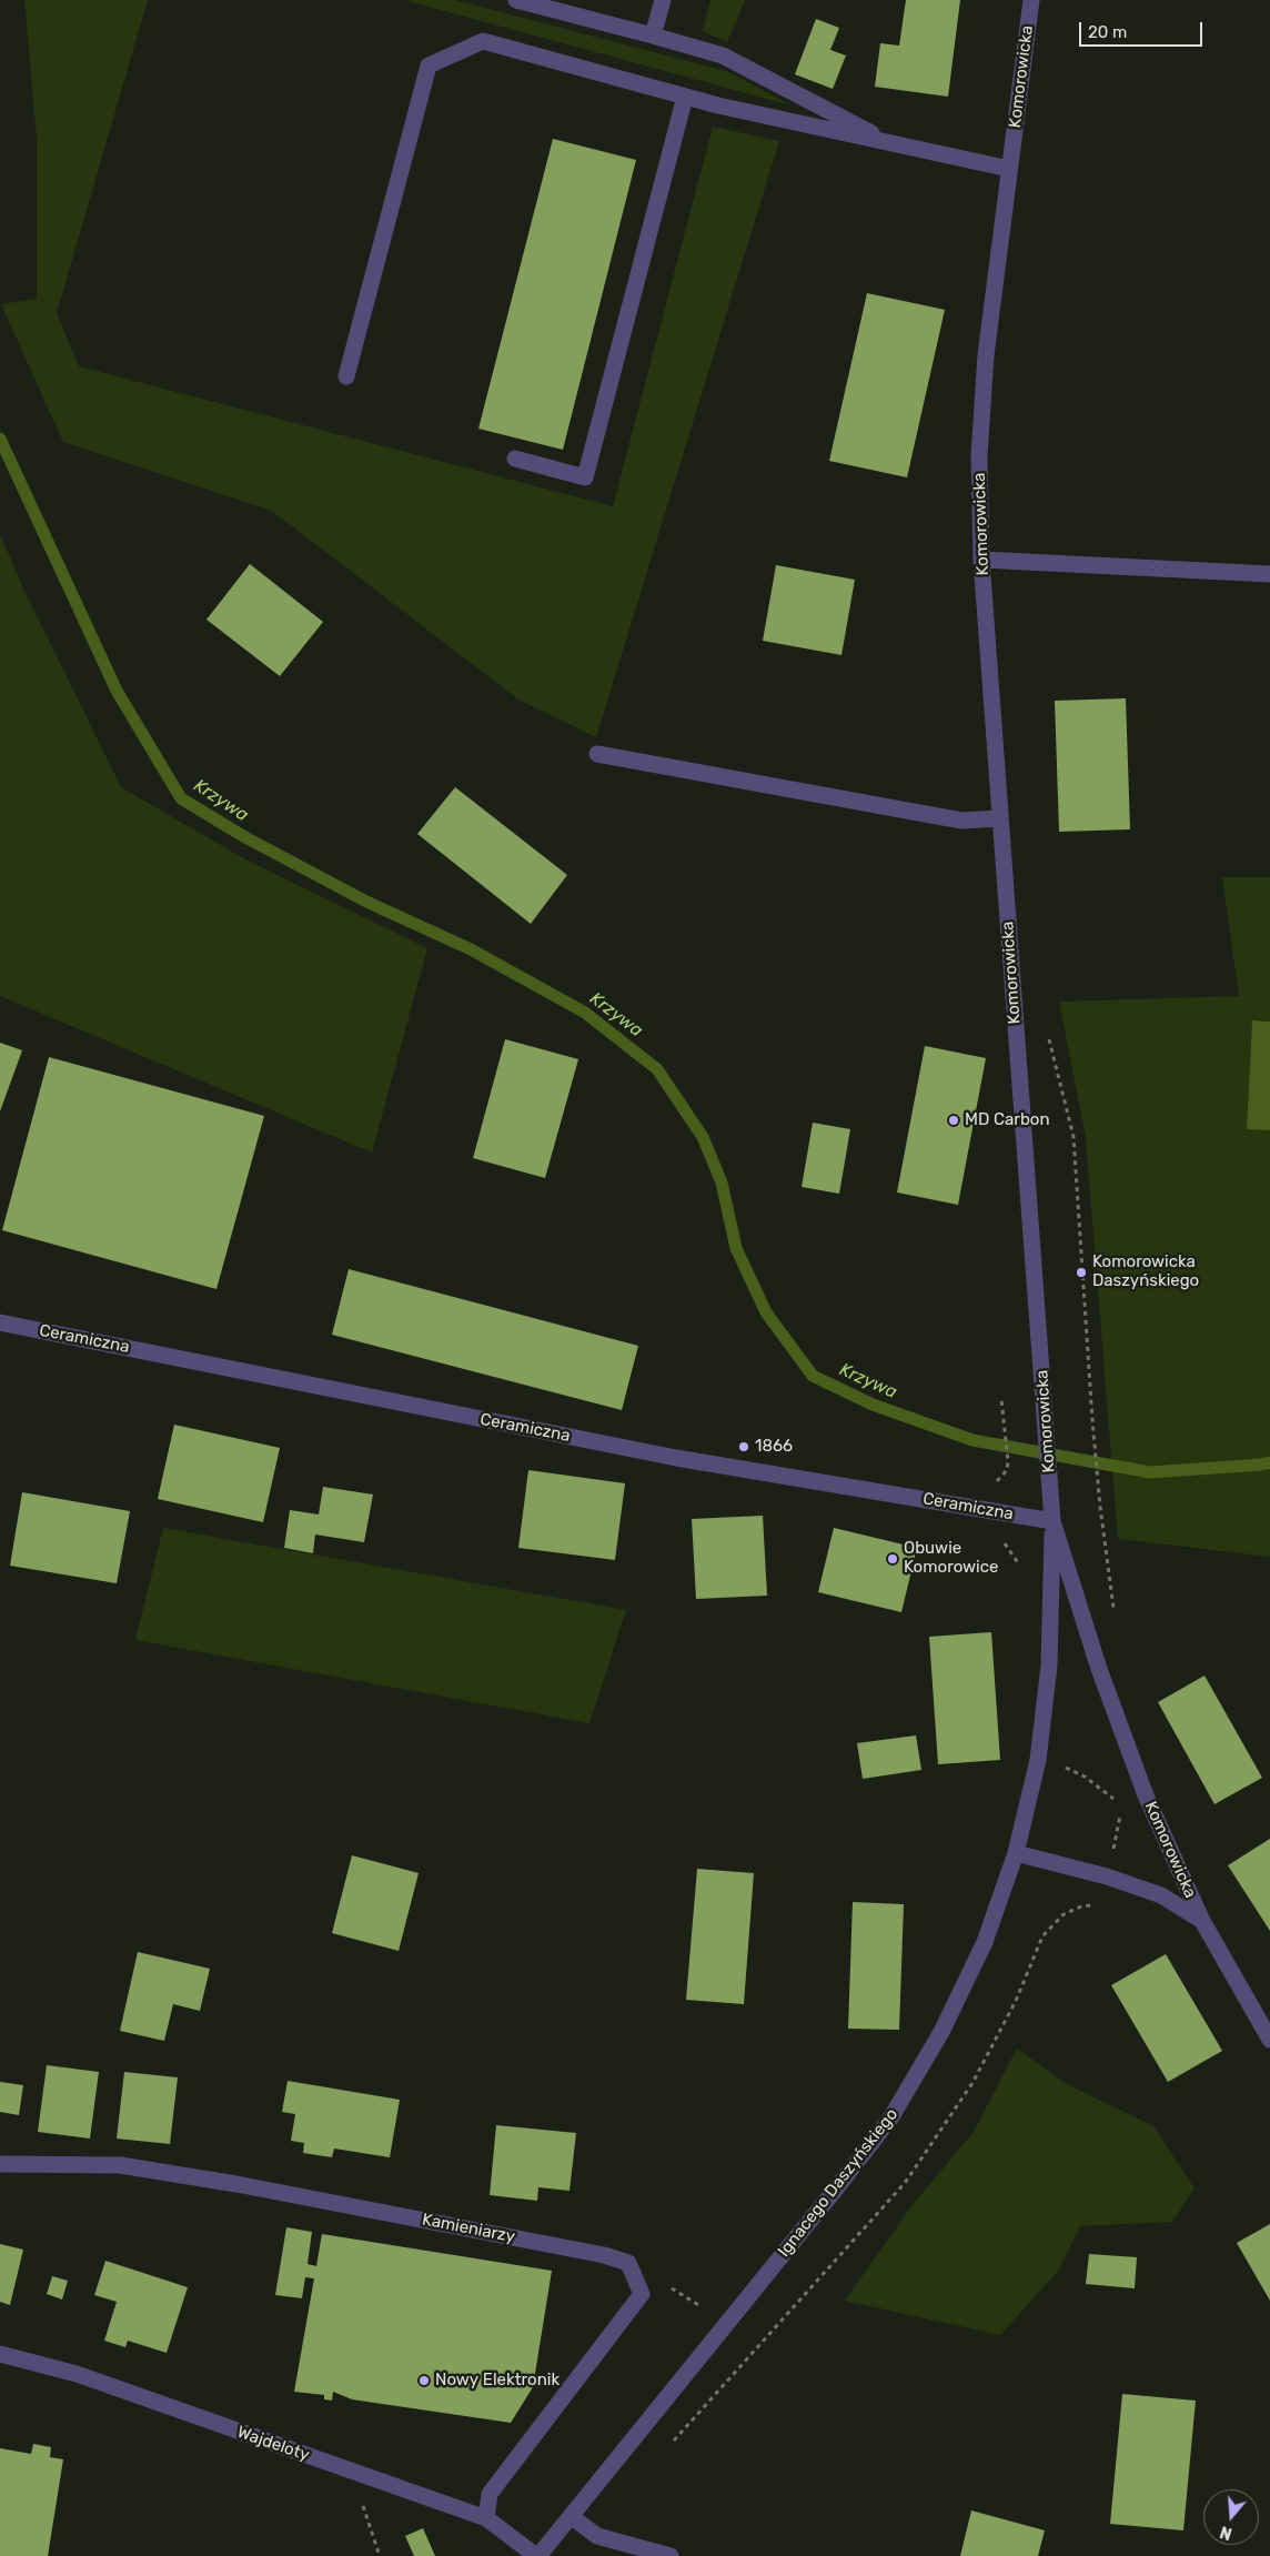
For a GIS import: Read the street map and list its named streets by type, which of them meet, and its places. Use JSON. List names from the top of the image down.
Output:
{
  "streets": {
    "street": [
      "Komorowicka",
      "Ceramiczna",
      "Ignacego Daszyńskiego",
      "Kamieniarzy",
      "Wajdeloty"
    ]
  },
  "crossings": [
    ["Komorowicka", "Ceramiczna"],
    ["Komorowicka", "Ignacego Daszyńskiego"],
    ["Ceramiczna", "Ignacego Daszyńskiego"],
    ["Ignacego Daszyńskiego", "Wajdeloty"],
    ["Kamieniarzy", "Wajdeloty"]
  ],
  "water": ["Krzywa"],
  "places": [
    "MD Carbon",
    "Komorowicka Daszyńskiego",
    "1866",
    "Obuwie Komorowice",
    "Nowy Elektronik"
  ],
  "scale_bar": "20 m",
  "north": "bottom"
}
